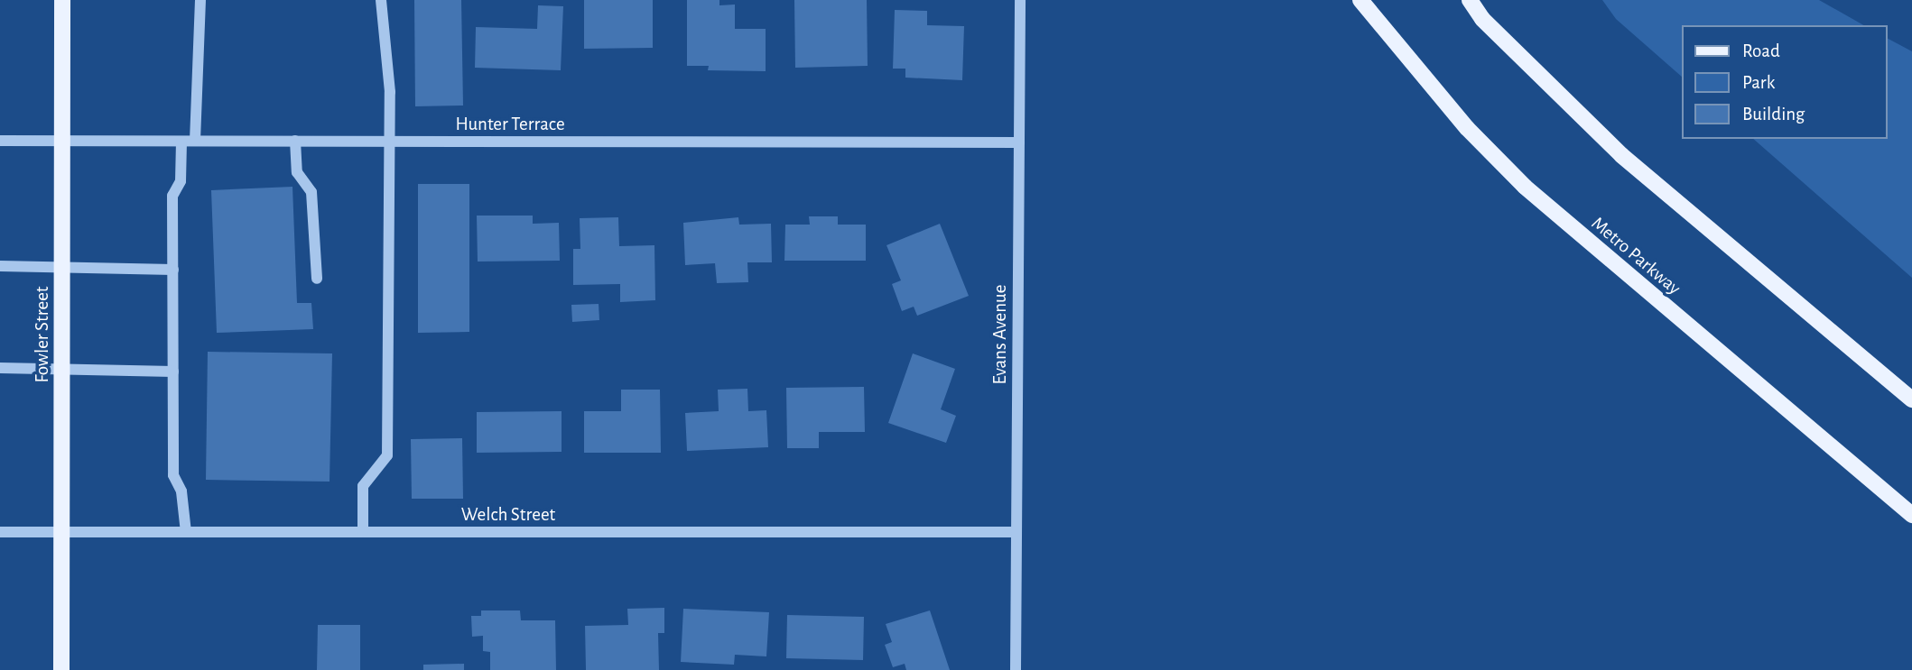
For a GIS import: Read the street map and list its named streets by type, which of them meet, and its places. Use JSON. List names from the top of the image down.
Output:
{
  "streets": {
    "main road": ["Metro Parkway", "Fowler Street"],
    "street": ["Hunter Terrace", "Evans Avenue", "Welch Street"]
  },
  "crossings": [
    ["Hunter Terrace", "Fowler Street"],
    ["Hunter Terrace", "Evans Avenue"],
    ["Fowler Street", "Welch Street"],
    ["Evans Avenue", "Welch Street"]
  ],
  "legend": ["Road", "Park", "Building"]
}
